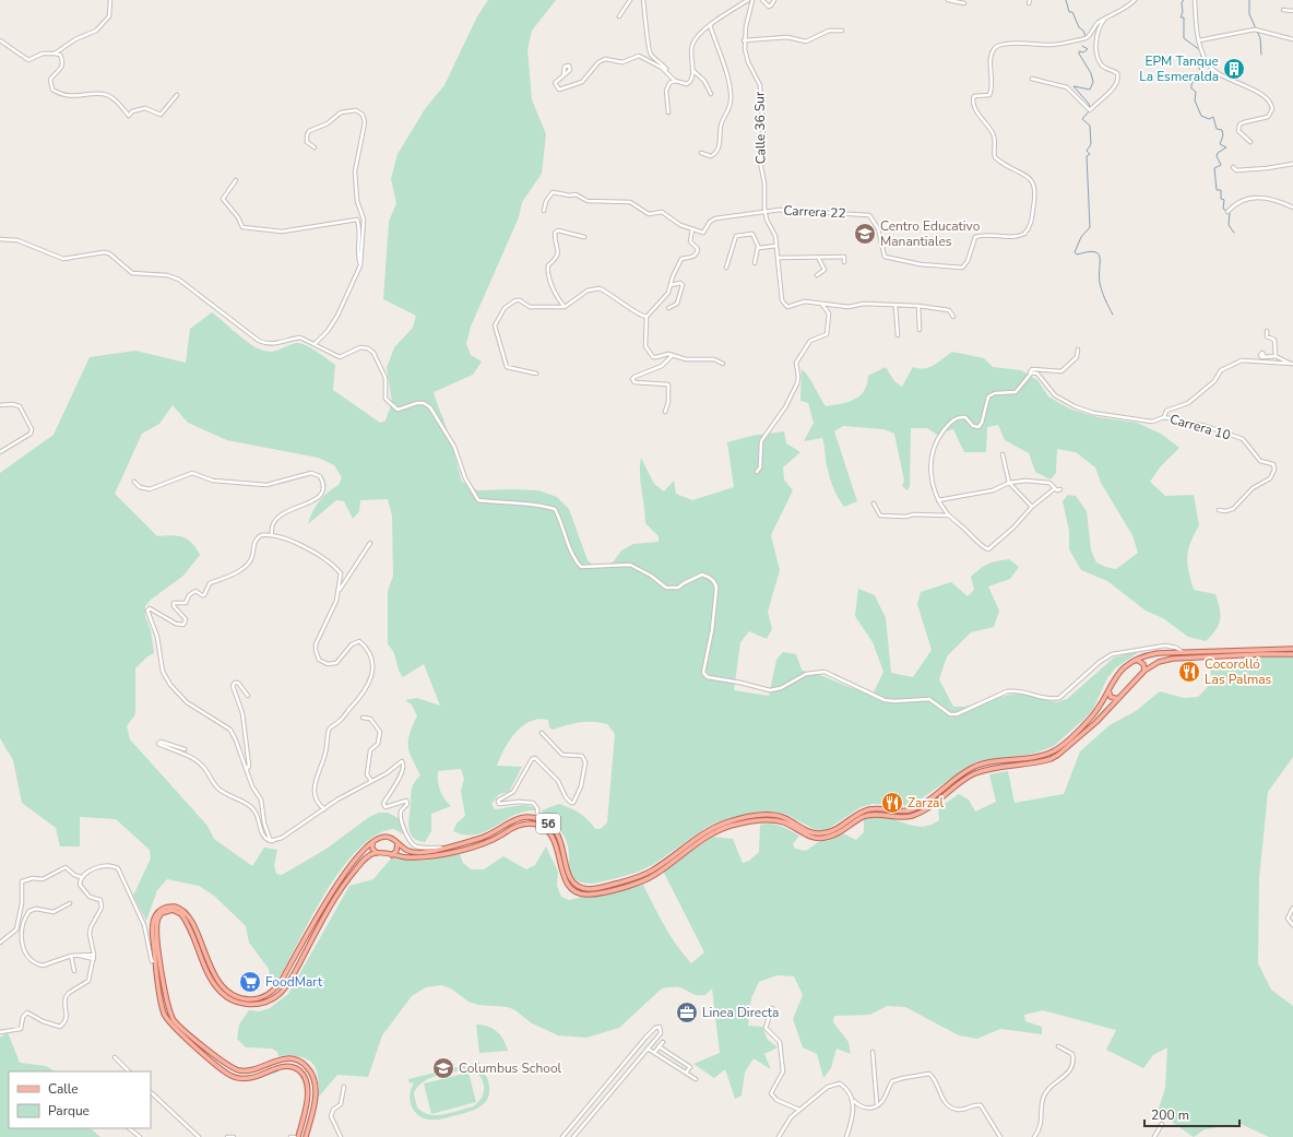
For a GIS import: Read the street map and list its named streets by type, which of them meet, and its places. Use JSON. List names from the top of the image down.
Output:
{
  "streets": {
    "main road": ["56"],
    "street": ["Calle 36 Sur", "Carrera 22", "Carrera 10"]
  },
  "crossings": [
    ["Calle 36 Sur", "Carrera 22"]
  ],
  "places": {
    "building": ["EPM Tanque La Esmeralda"],
    "school or university": ["Centro Educativo Manantiales", "Columbus School"],
    "restaurant": ["Cocorolló Las Palmas", "Zarzal"],
    "supermarket": ["FoodMart"],
    "office": ["Linea Directa"]
  },
  "legend": ["Calle", "Parque"],
  "scale_bar": "200 m"
}
